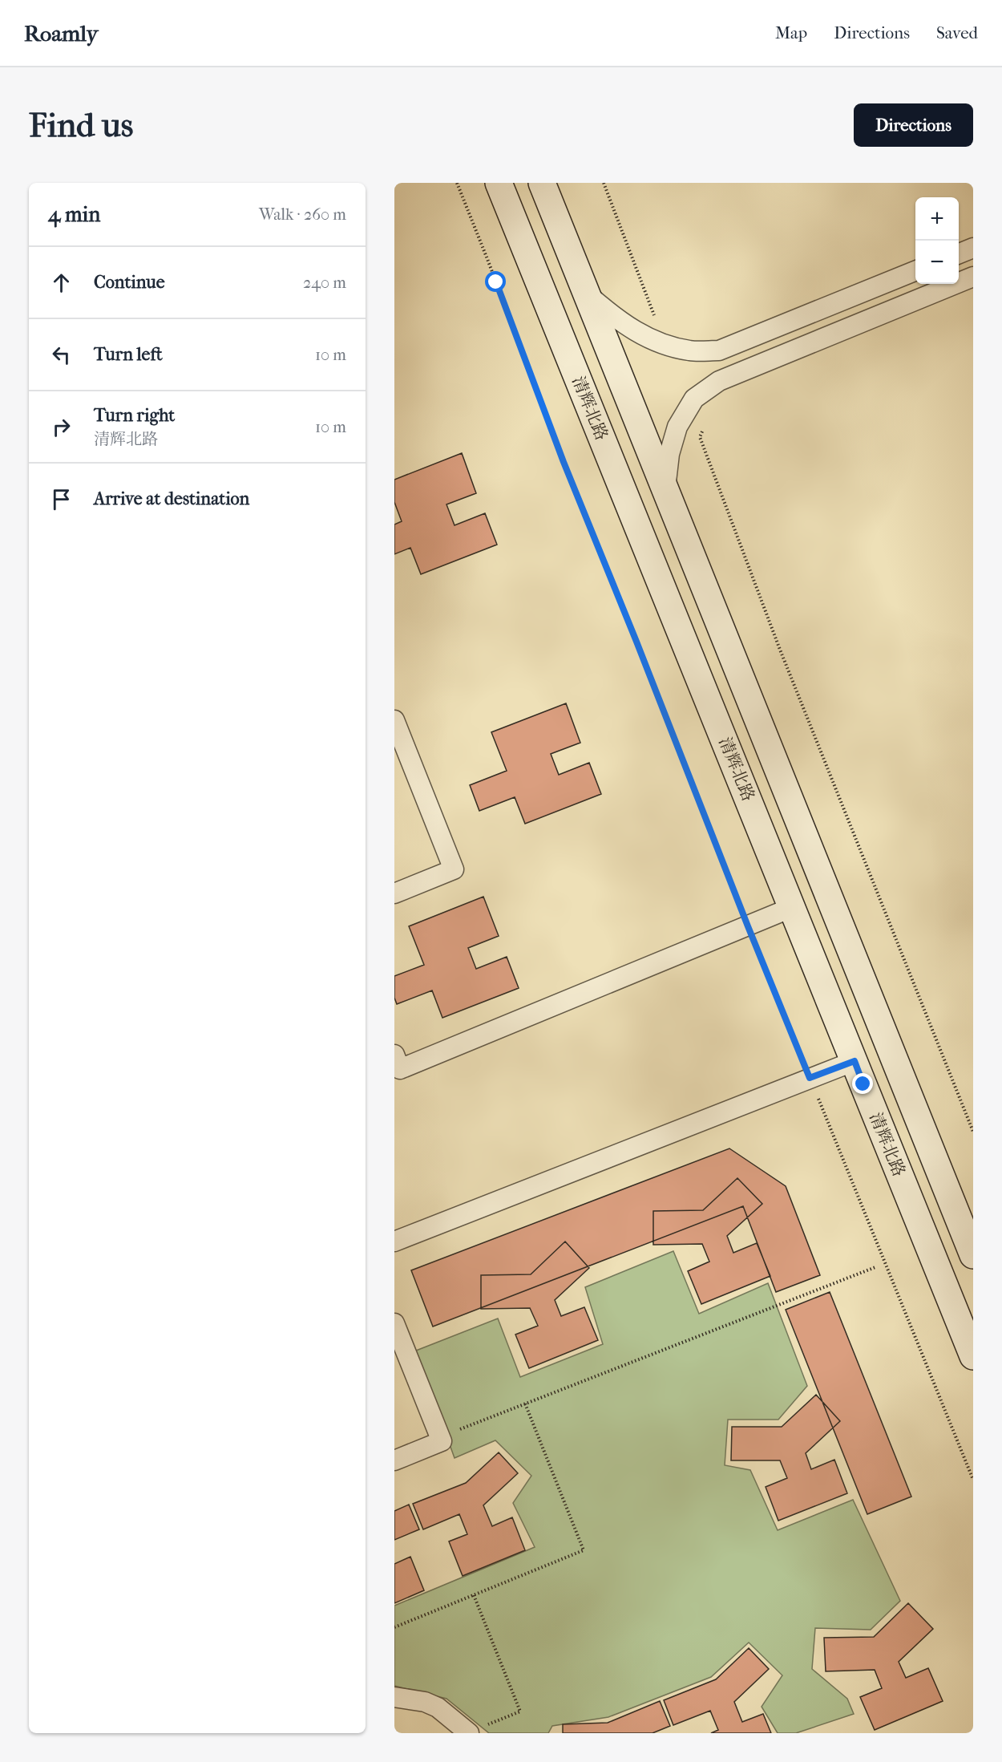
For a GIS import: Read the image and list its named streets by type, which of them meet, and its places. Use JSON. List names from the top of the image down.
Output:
{
  "streets": {
    "main road": ["清辉北路"]
  },
  "page": {
    "header": "Roamly",
    "nav": ["Map", "Directions", "Saved"],
    "buttons": "Directions",
    "title": "Find us",
    "heading": ["4 min", "Walk · 260 m"],
    "map_buttons": ["+", "−"],
    "list": [
      ["Continue", "240 m"],
      ["Turn left", "10 m"],
      ["Turn right", "清辉北路", "10 m"],
      "Arrive at destination"
    ]
  }
}
